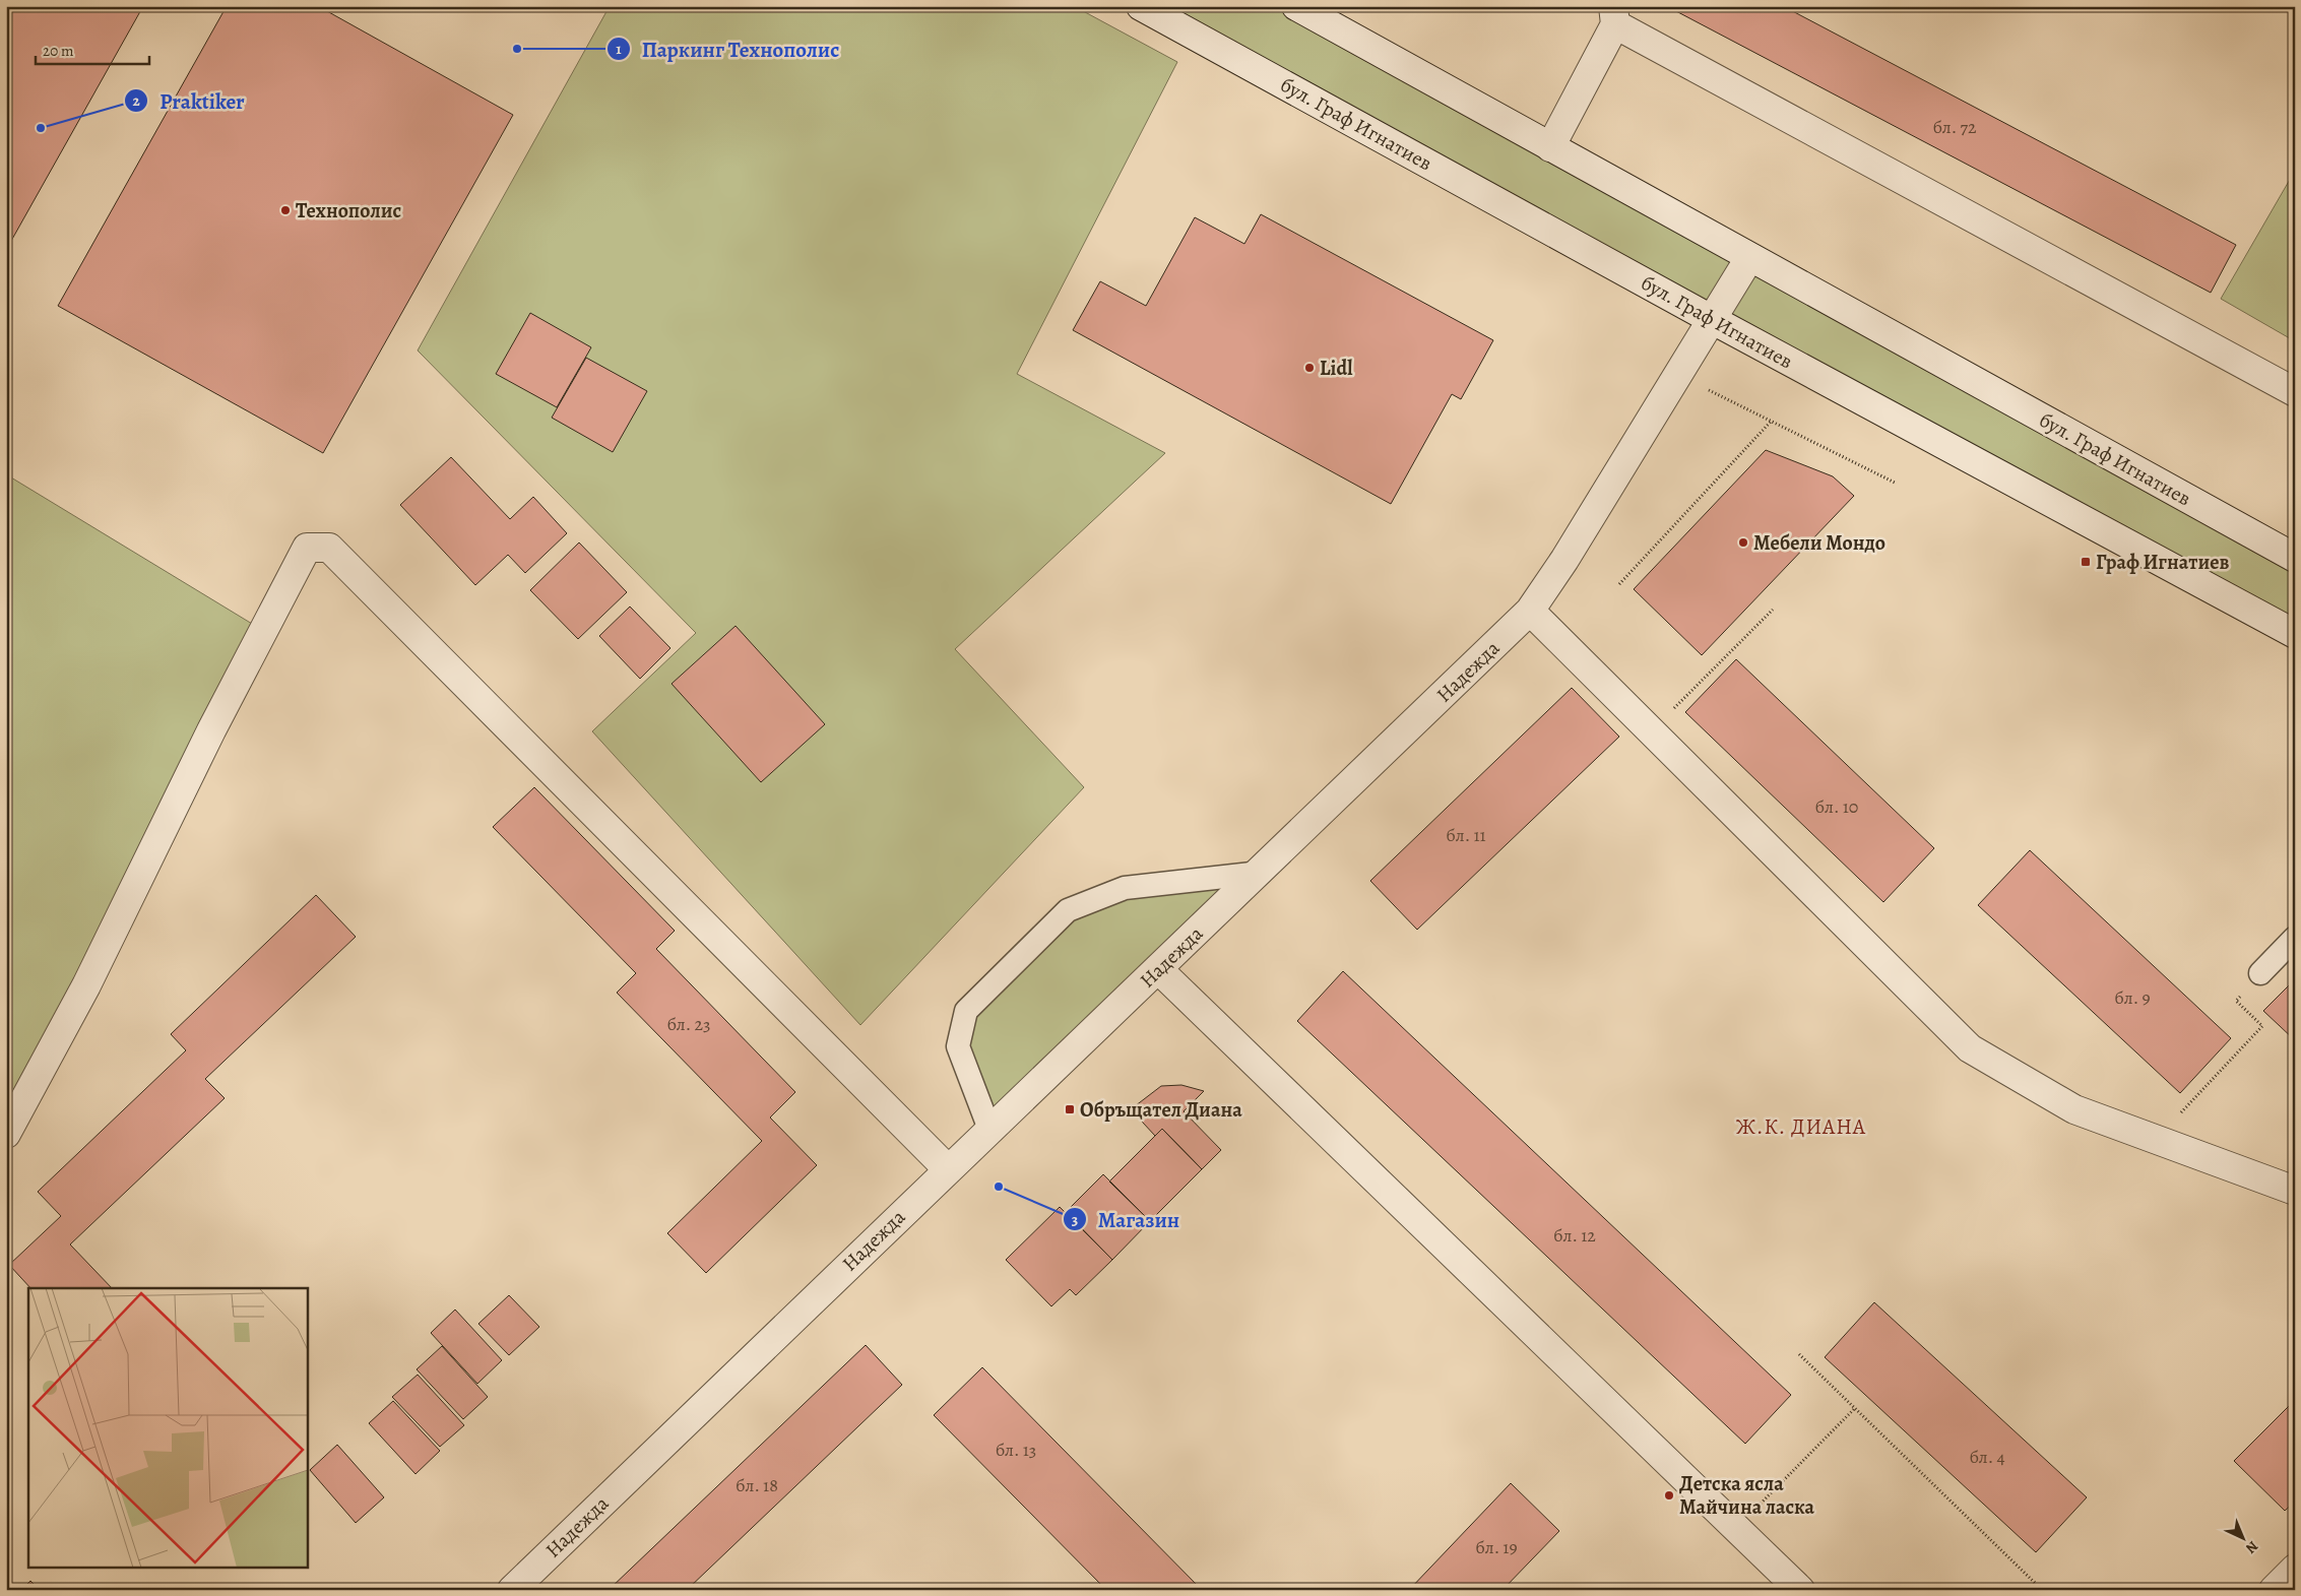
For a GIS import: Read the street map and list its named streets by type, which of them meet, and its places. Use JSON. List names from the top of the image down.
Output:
{
  "streets": {
    "street": ["бул. Граф Игнатиев", "Надежда"]
  },
  "crossings": [
    ["бул. Граф Игнатиев", "Надежда"]
  ],
  "districts": ["Ж.К. ДИАНА"],
  "places": {
    "other": [
      "Паркинг Технополис",
      "Praktiker",
      "Технополис",
      "Lidl",
      "Мебели Мондо",
      "Магазин",
      "Детска ясла Майчина ласка"
    ],
    "transit": ["Граф Игнатиев", "Обръщател Диана"]
  },
  "house_numbers": [
    "бл. 72",
    "бл. 10",
    "бл. 11",
    "бл. 9",
    "бл. 23",
    "бл. 12",
    "бл. 13",
    "бл. 4",
    "бл. 18",
    "бл. 19"
  ],
  "scale_bar": "20 m",
  "north": "bottom right"
}
